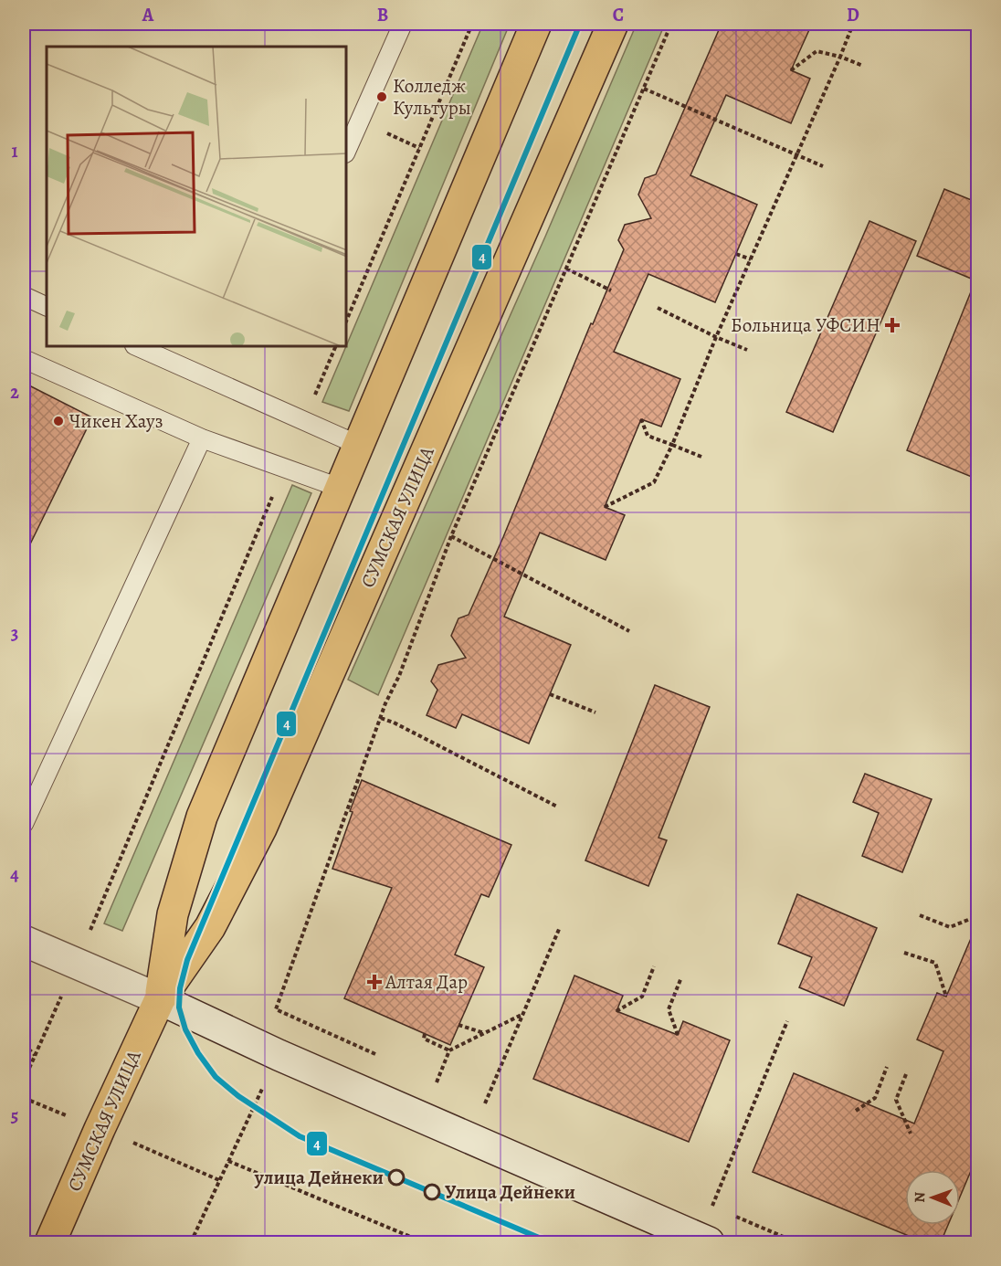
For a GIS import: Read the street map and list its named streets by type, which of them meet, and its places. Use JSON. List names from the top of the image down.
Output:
{
  "streets": {
    "main road": ["СУМСКАЯ УЛИЦА"]
  },
  "places": {
    "other": [
      "Колледж Культуры",
      "Чикен Хауз",
      "улица Дейнеки",
      "Улица Дейнеки"
    ],
    "health": ["Больница УФСИН", "Алтая Дар"]
  },
  "lines": ["transit line 4"],
  "north": "left",
  "grid": {
    "columns": [
      "A",
      "B",
      "C",
      "D"
    ],
    "rows": [
      "1",
      "2",
      "3",
      "4",
      "5"
    ]
  }
}
